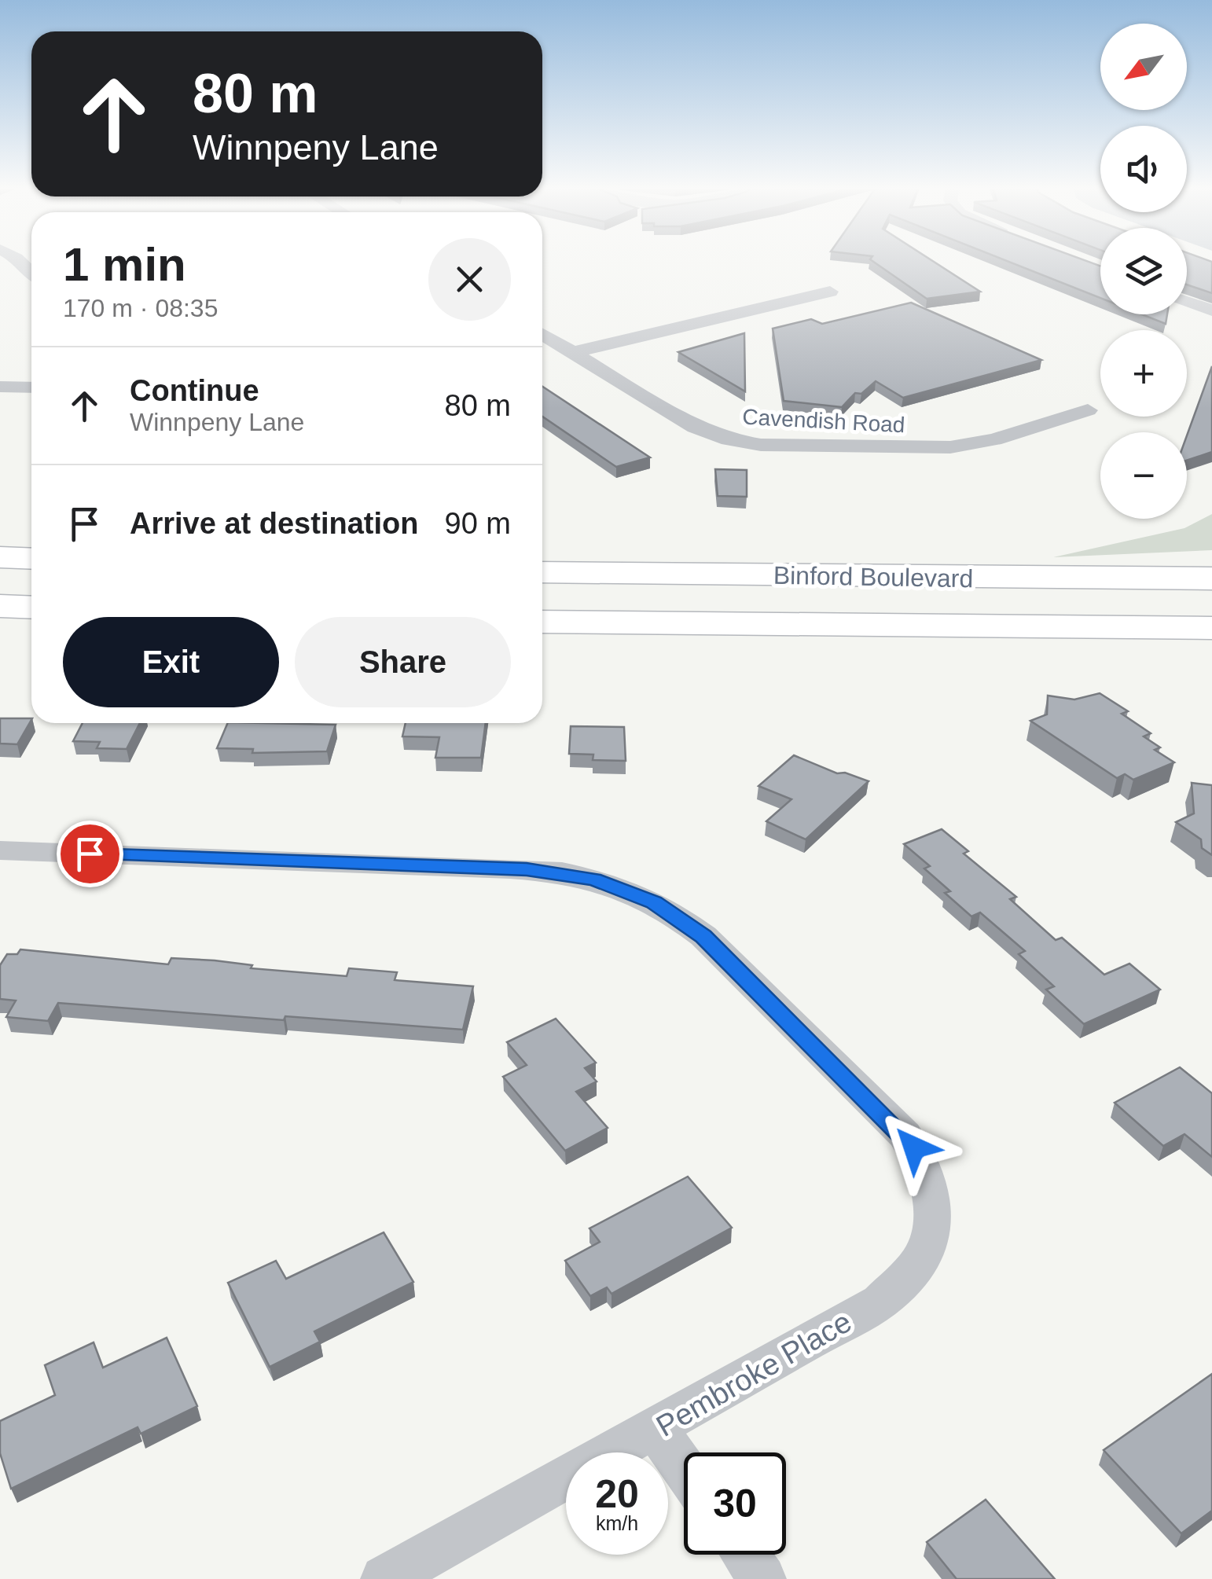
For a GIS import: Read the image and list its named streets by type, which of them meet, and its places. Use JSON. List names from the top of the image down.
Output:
{
  "streets": {
    "main road": ["Binford Boulevard"],
    "street": ["Cavendish Road", "Pembroke Place"]
  },
  "north": "bottom left",
  "page": {
    "map_buttons": ["+", "−"],
    "turn": ["80 m", "Winnpeny Lane"],
    "heading": ["1 min", "170 m · 08:35"],
    "list": [
      {
        "name": "Continue",
        "note": "Winnpeny Lane",
        "value": "80 m"
      },
      {
        "name": "Arrive at destination",
        "value": "90 m"
      }
    ],
    "buttons": ["Exit", "Share"],
    "speed": "20 km/h",
    "limit": "30"
  }
}
